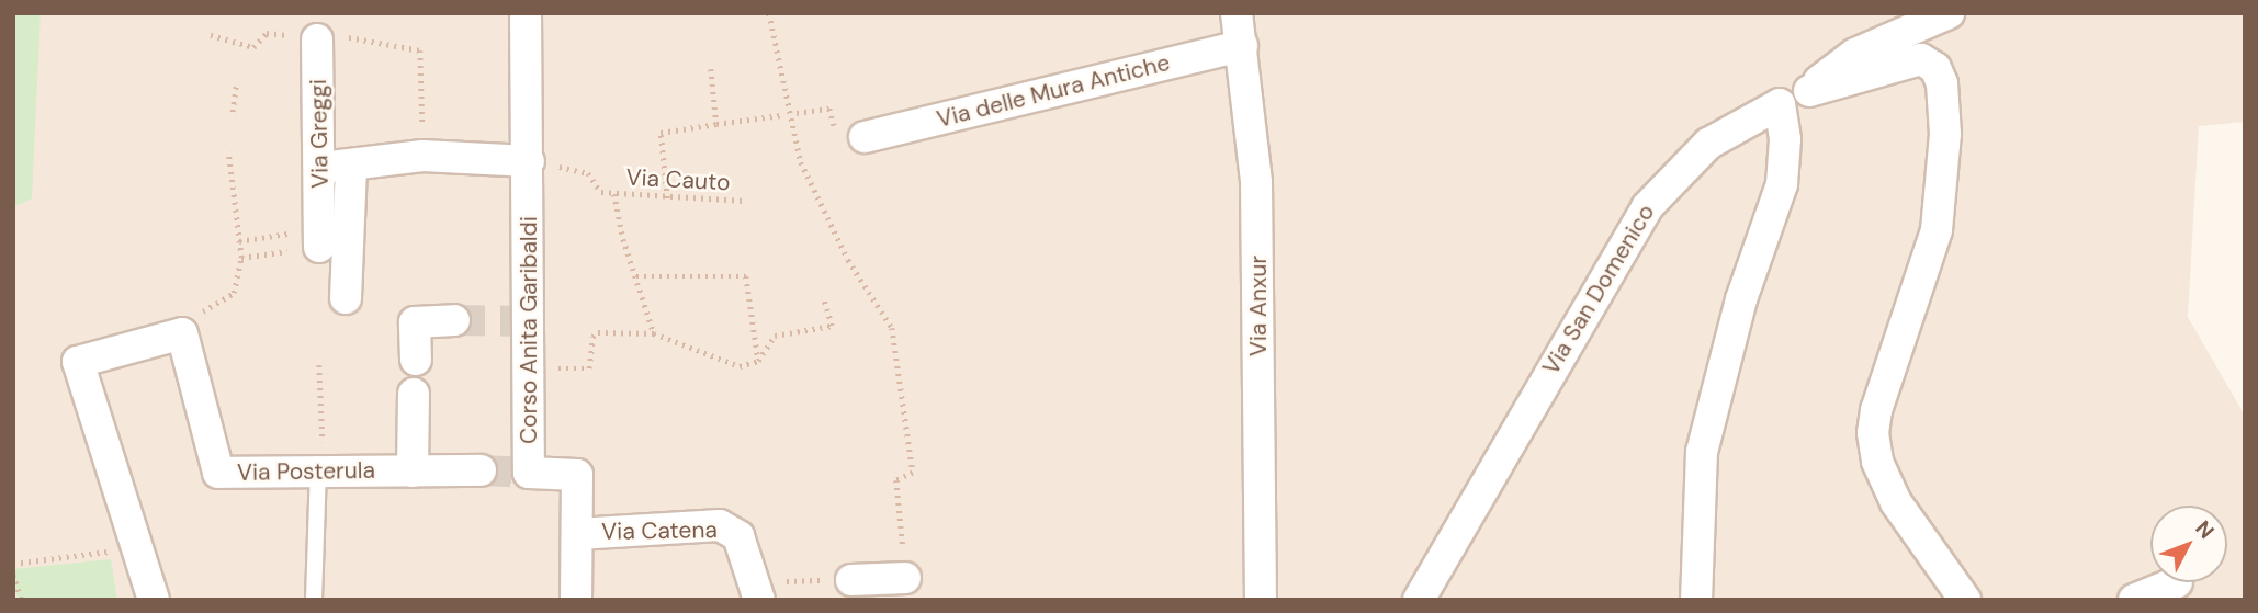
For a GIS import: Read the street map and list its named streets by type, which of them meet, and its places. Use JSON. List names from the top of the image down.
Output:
{
  "streets": {
    "street": [
      "Via delle Mura Antiche",
      "Via Greggi",
      "Via San Domenico",
      "Via Anxur",
      "Corso Anita Garibaldi",
      "Via Posterula",
      "Via Catena"
    ],
    "path": ["Via Cauto"]
  },
  "crossings": [
    ["Via delle Mura Antiche", "Via Anxur"],
    ["Via Cauto", "Corso Anita Garibaldi"],
    ["Corso Anita Garibaldi", "Via Catena"]
  ],
  "north": "top right"
}
